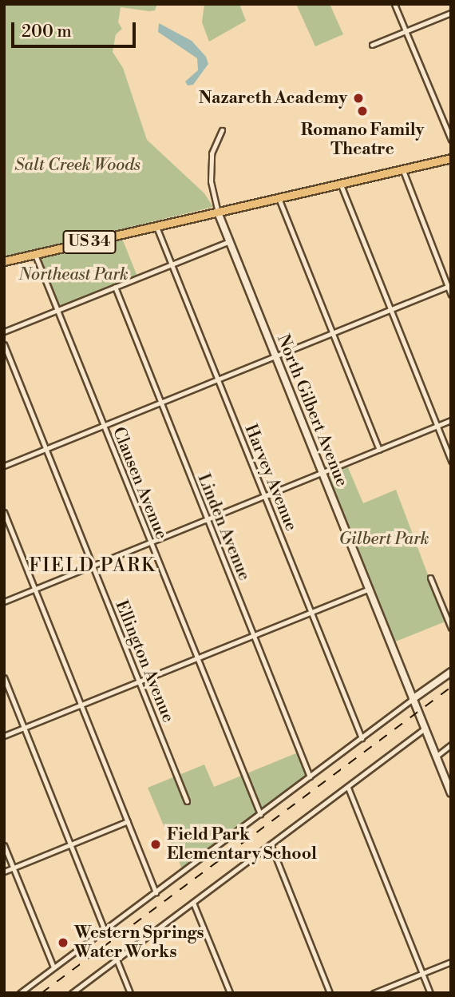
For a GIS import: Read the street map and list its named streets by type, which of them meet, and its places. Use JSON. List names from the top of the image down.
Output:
{
  "streets": {
    "main road": ["US 34"],
    "street": [
      "North Gilbert Avenue",
      "Harvey Avenue",
      "Clausen Avenue",
      "Linden Avenue",
      "Ellington Avenue"
    ]
  },
  "crossings": [
    ["US 34", "North Gilbert Avenue"],
    ["US 34", "Harvey Avenue"],
    ["US 34", "Clausen Avenue"]
  ],
  "districts": ["FIELD PARK"],
  "parks": ["Salt Creek Woods", "Northeast Park", "Gilbert Park"],
  "places": [
    "Nazareth Academy",
    "Romano Family Theatre",
    "Field Park Elementary School",
    "Western Springs Water Works"
  ],
  "scale_bar": "200 m"
}
